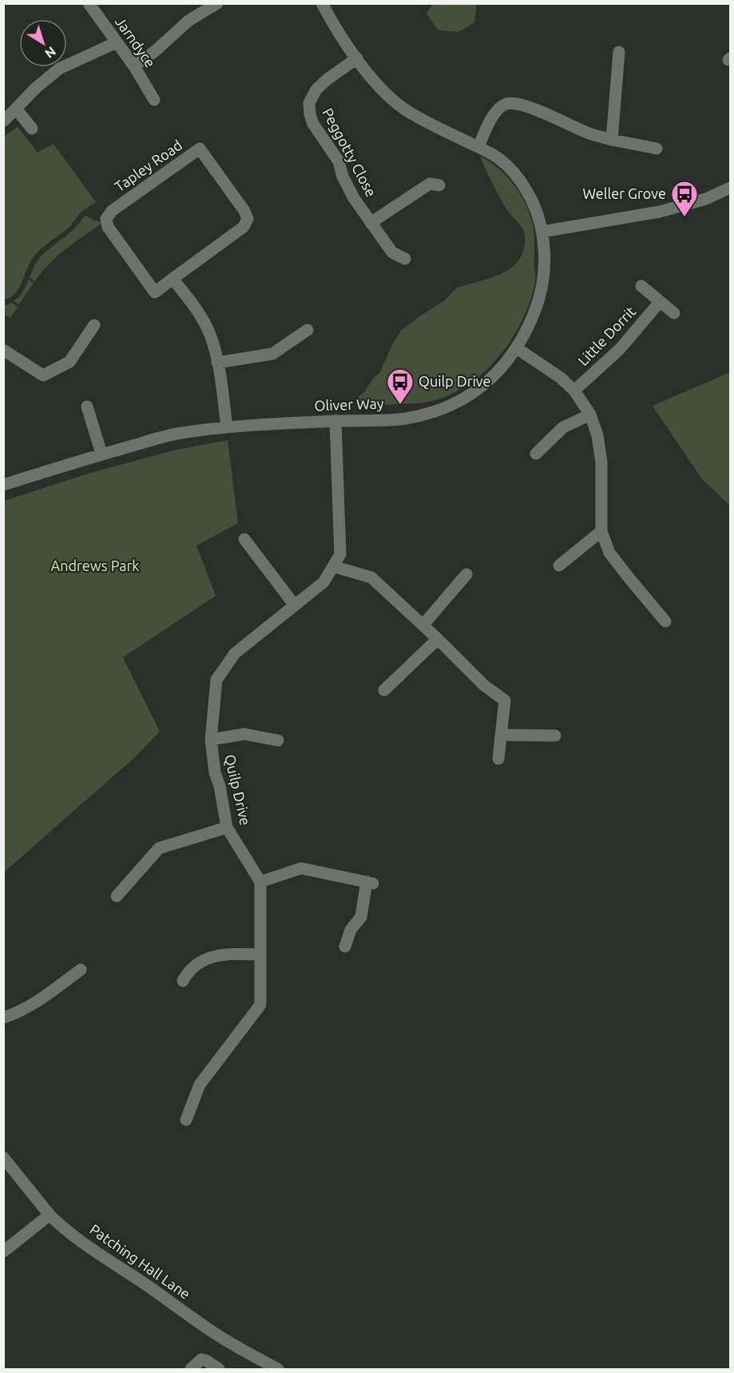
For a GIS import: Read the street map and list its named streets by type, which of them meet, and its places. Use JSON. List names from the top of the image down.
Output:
{
  "streets": {
    "street": [
      "Jarndyce",
      "Peggotty Close",
      "Tapley Road",
      "Little Dorrit",
      "Oliver Way",
      "Quilp Drive",
      "Patching Hall Lane"
    ]
  },
  "crossings": [
    ["Peggotty Close", "Oliver Way"],
    ["Oliver Way", "Quilp Drive"]
  ],
  "parks": ["Andrews Park"],
  "places": {
    "bus stop": ["Weller Grove", "Quilp Drive"]
  },
  "north": "bottom right"
}
